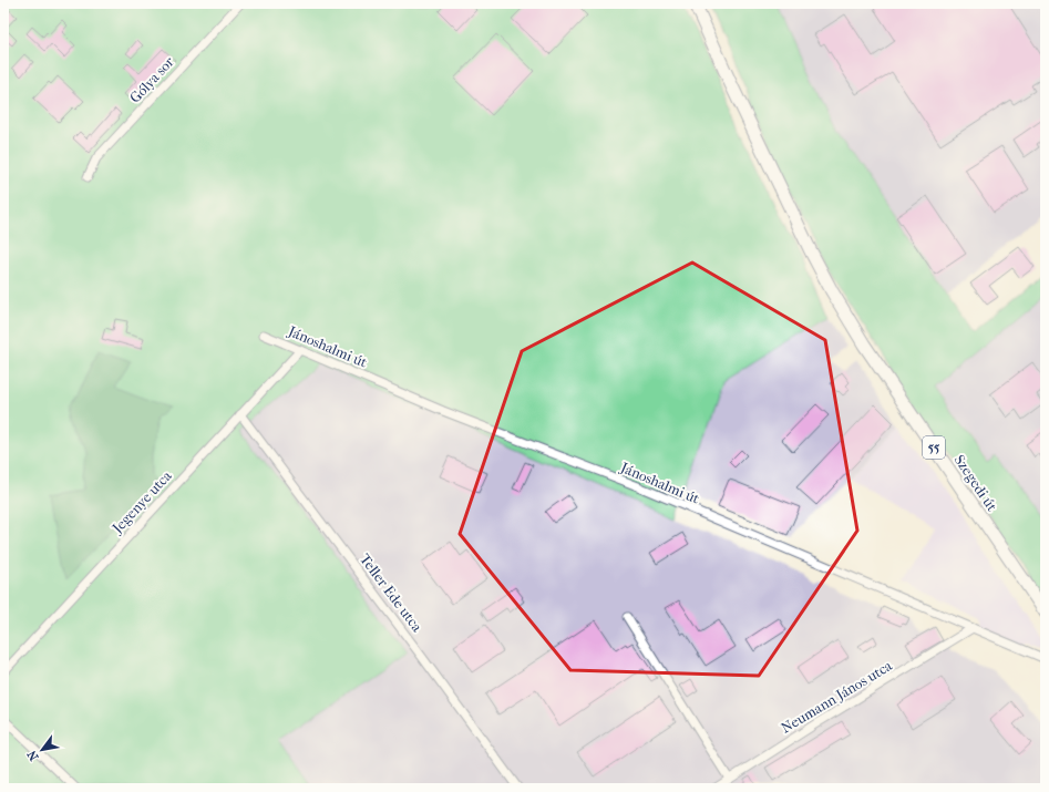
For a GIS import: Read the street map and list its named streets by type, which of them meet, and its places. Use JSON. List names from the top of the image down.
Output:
{
  "streets": {
    "main road": ["55", "Szegedi út"],
    "street": [
      "Gólya sor",
      "Jánoshalmi út",
      "Jegenye utca",
      "Teller Ede utca",
      "Neumann János utca"
    ]
  },
  "crossings": [
    ["Jánoshalmi út", "Jegenye utca"],
    ["Jánoshalmi út", "Neumann János utca"],
    ["Jegenye utca", "Teller Ede utca"]
  ],
  "north": "bottom left"
}
